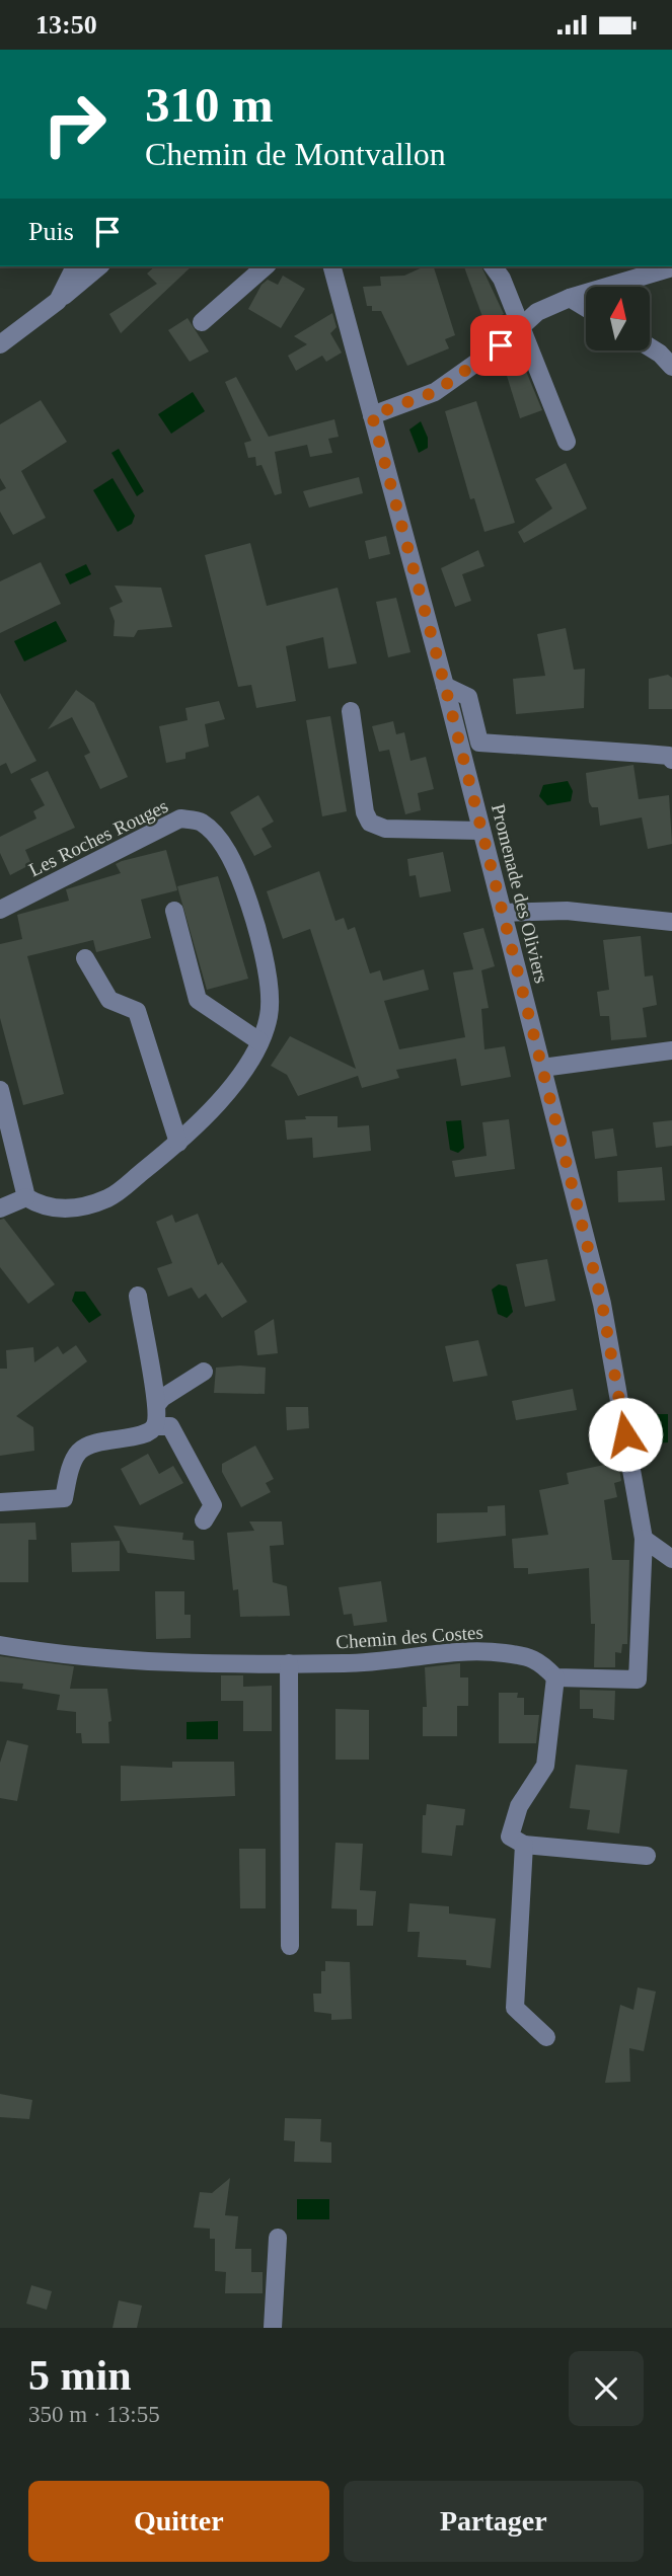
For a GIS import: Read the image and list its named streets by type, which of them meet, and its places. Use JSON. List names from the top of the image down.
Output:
{
  "streets": {
    "street": ["Les Roches Rouges", "Promenade des Oliviers", "Chemin des Costes"]
  },
  "north": "top",
  "page": {
    "status": "13:50",
    "turn": ["310 m", "Chemin de Montvallon"],
    "then": "Puis",
    "heading": ["5 min", "350 m · 13:55"],
    "buttons": ["Quitter", "Partager"]
  }
}
